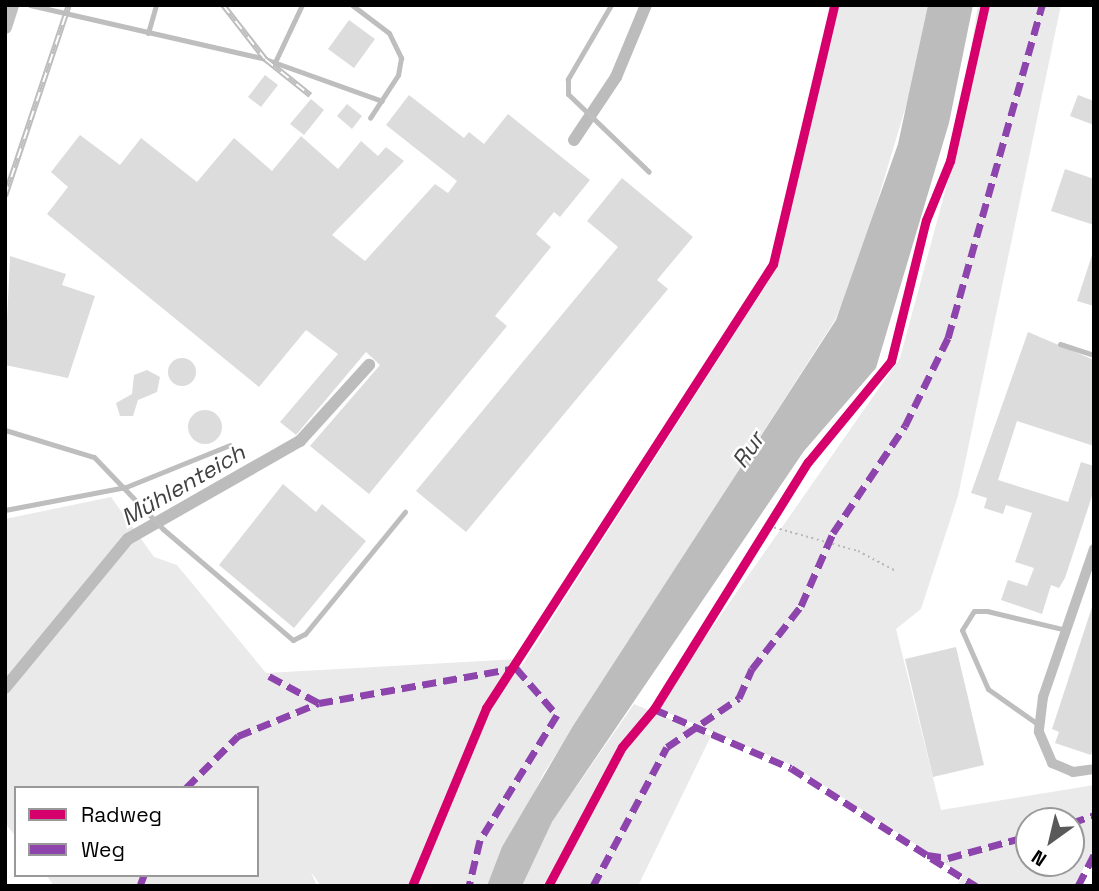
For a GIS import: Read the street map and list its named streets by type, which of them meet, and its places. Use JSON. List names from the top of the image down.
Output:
{
  "water": ["Rur", "Mühlenteich"],
  "legend": ["Radweg", "Weg"],
  "north": "bottom left"
}
